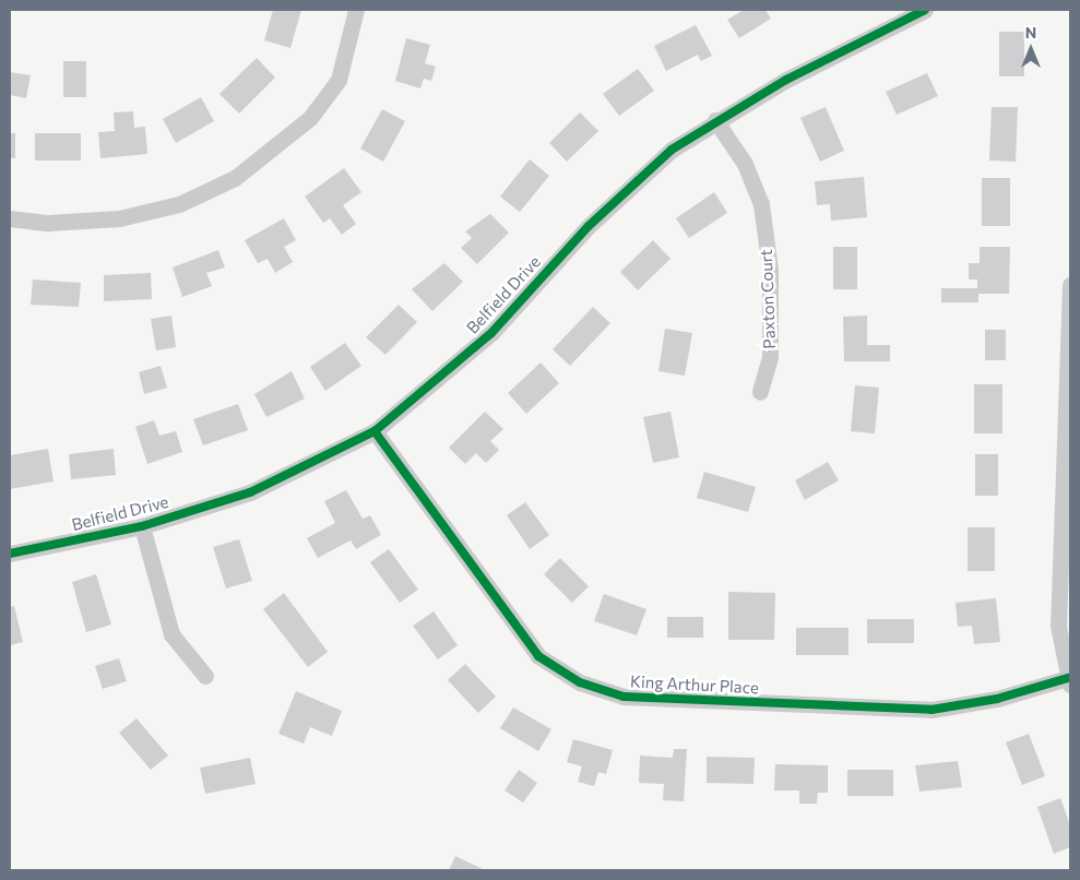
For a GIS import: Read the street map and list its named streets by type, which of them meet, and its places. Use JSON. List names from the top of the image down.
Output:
{
  "streets": {
    "street": ["Belfield Drive", "Paxton Court", "King Arthur Place"]
  },
  "crossings": [
    ["Belfield Drive", "Paxton Court"],
    ["Belfield Drive", "King Arthur Place"]
  ],
  "north": "top"
}
